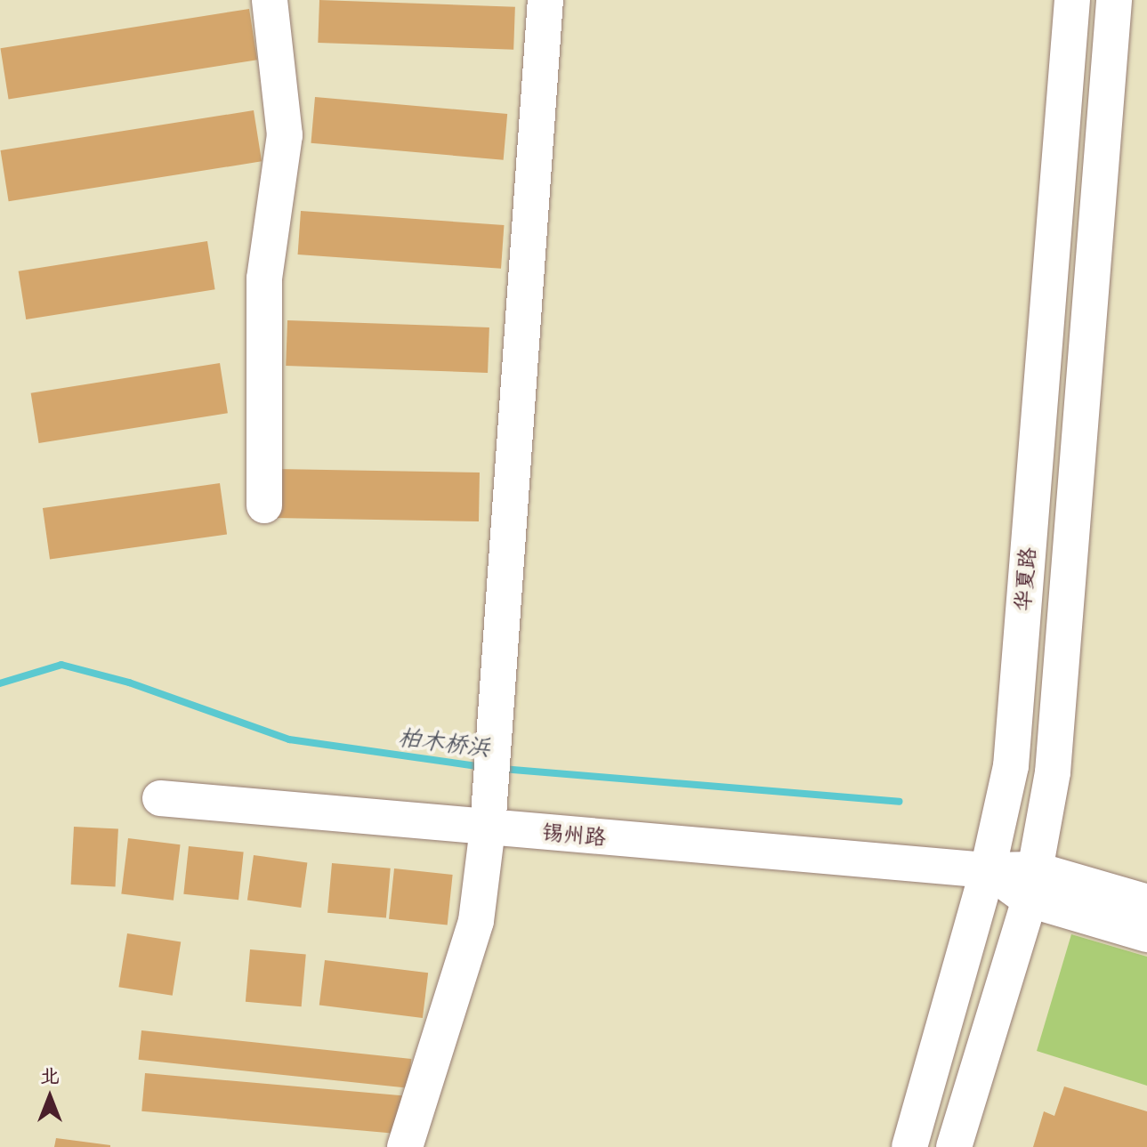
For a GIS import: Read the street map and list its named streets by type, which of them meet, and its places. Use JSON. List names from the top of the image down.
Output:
{
  "streets": {
    "street": ["华夏路", "锡州路"]
  },
  "crossings": [
    ["华夏路", "锡州路"]
  ],
  "water": ["柏木桥浜"],
  "north": "top"
}
